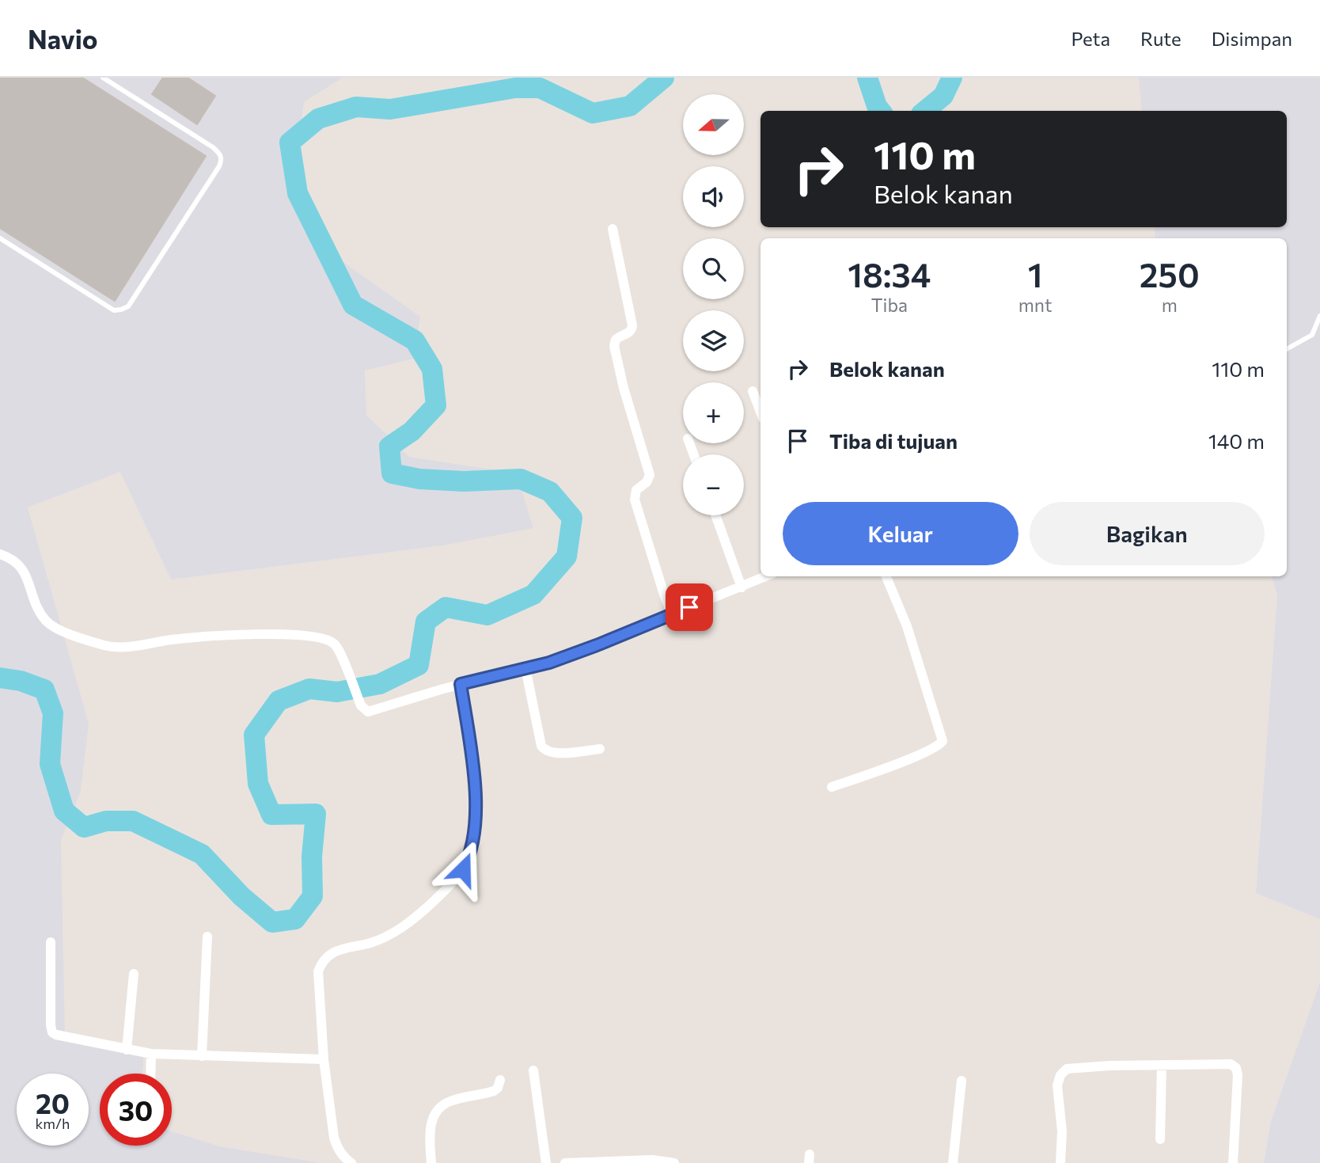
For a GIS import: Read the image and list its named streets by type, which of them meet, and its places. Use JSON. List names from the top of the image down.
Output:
{
  "north": "left",
  "page": {
    "header": "Navio",
    "nav": ["Peta", "Rute", "Disimpan"],
    "map_buttons": ["+", "−"],
    "turn": ["110 m", "Belok kanan"],
    "eta": [
      "18:34",
      "Tiba",
      "1",
      "mnt",
      "250",
      "m"
    ],
    "list": [
      {
        "name": "Belok kanan",
        "value": "110 m"
      },
      {
        "name": "Tiba di tujuan",
        "value": "140 m"
      }
    ],
    "buttons": ["Keluar", "Bagikan"],
    "speed": "20 km/h",
    "limit": "30"
  }
}
